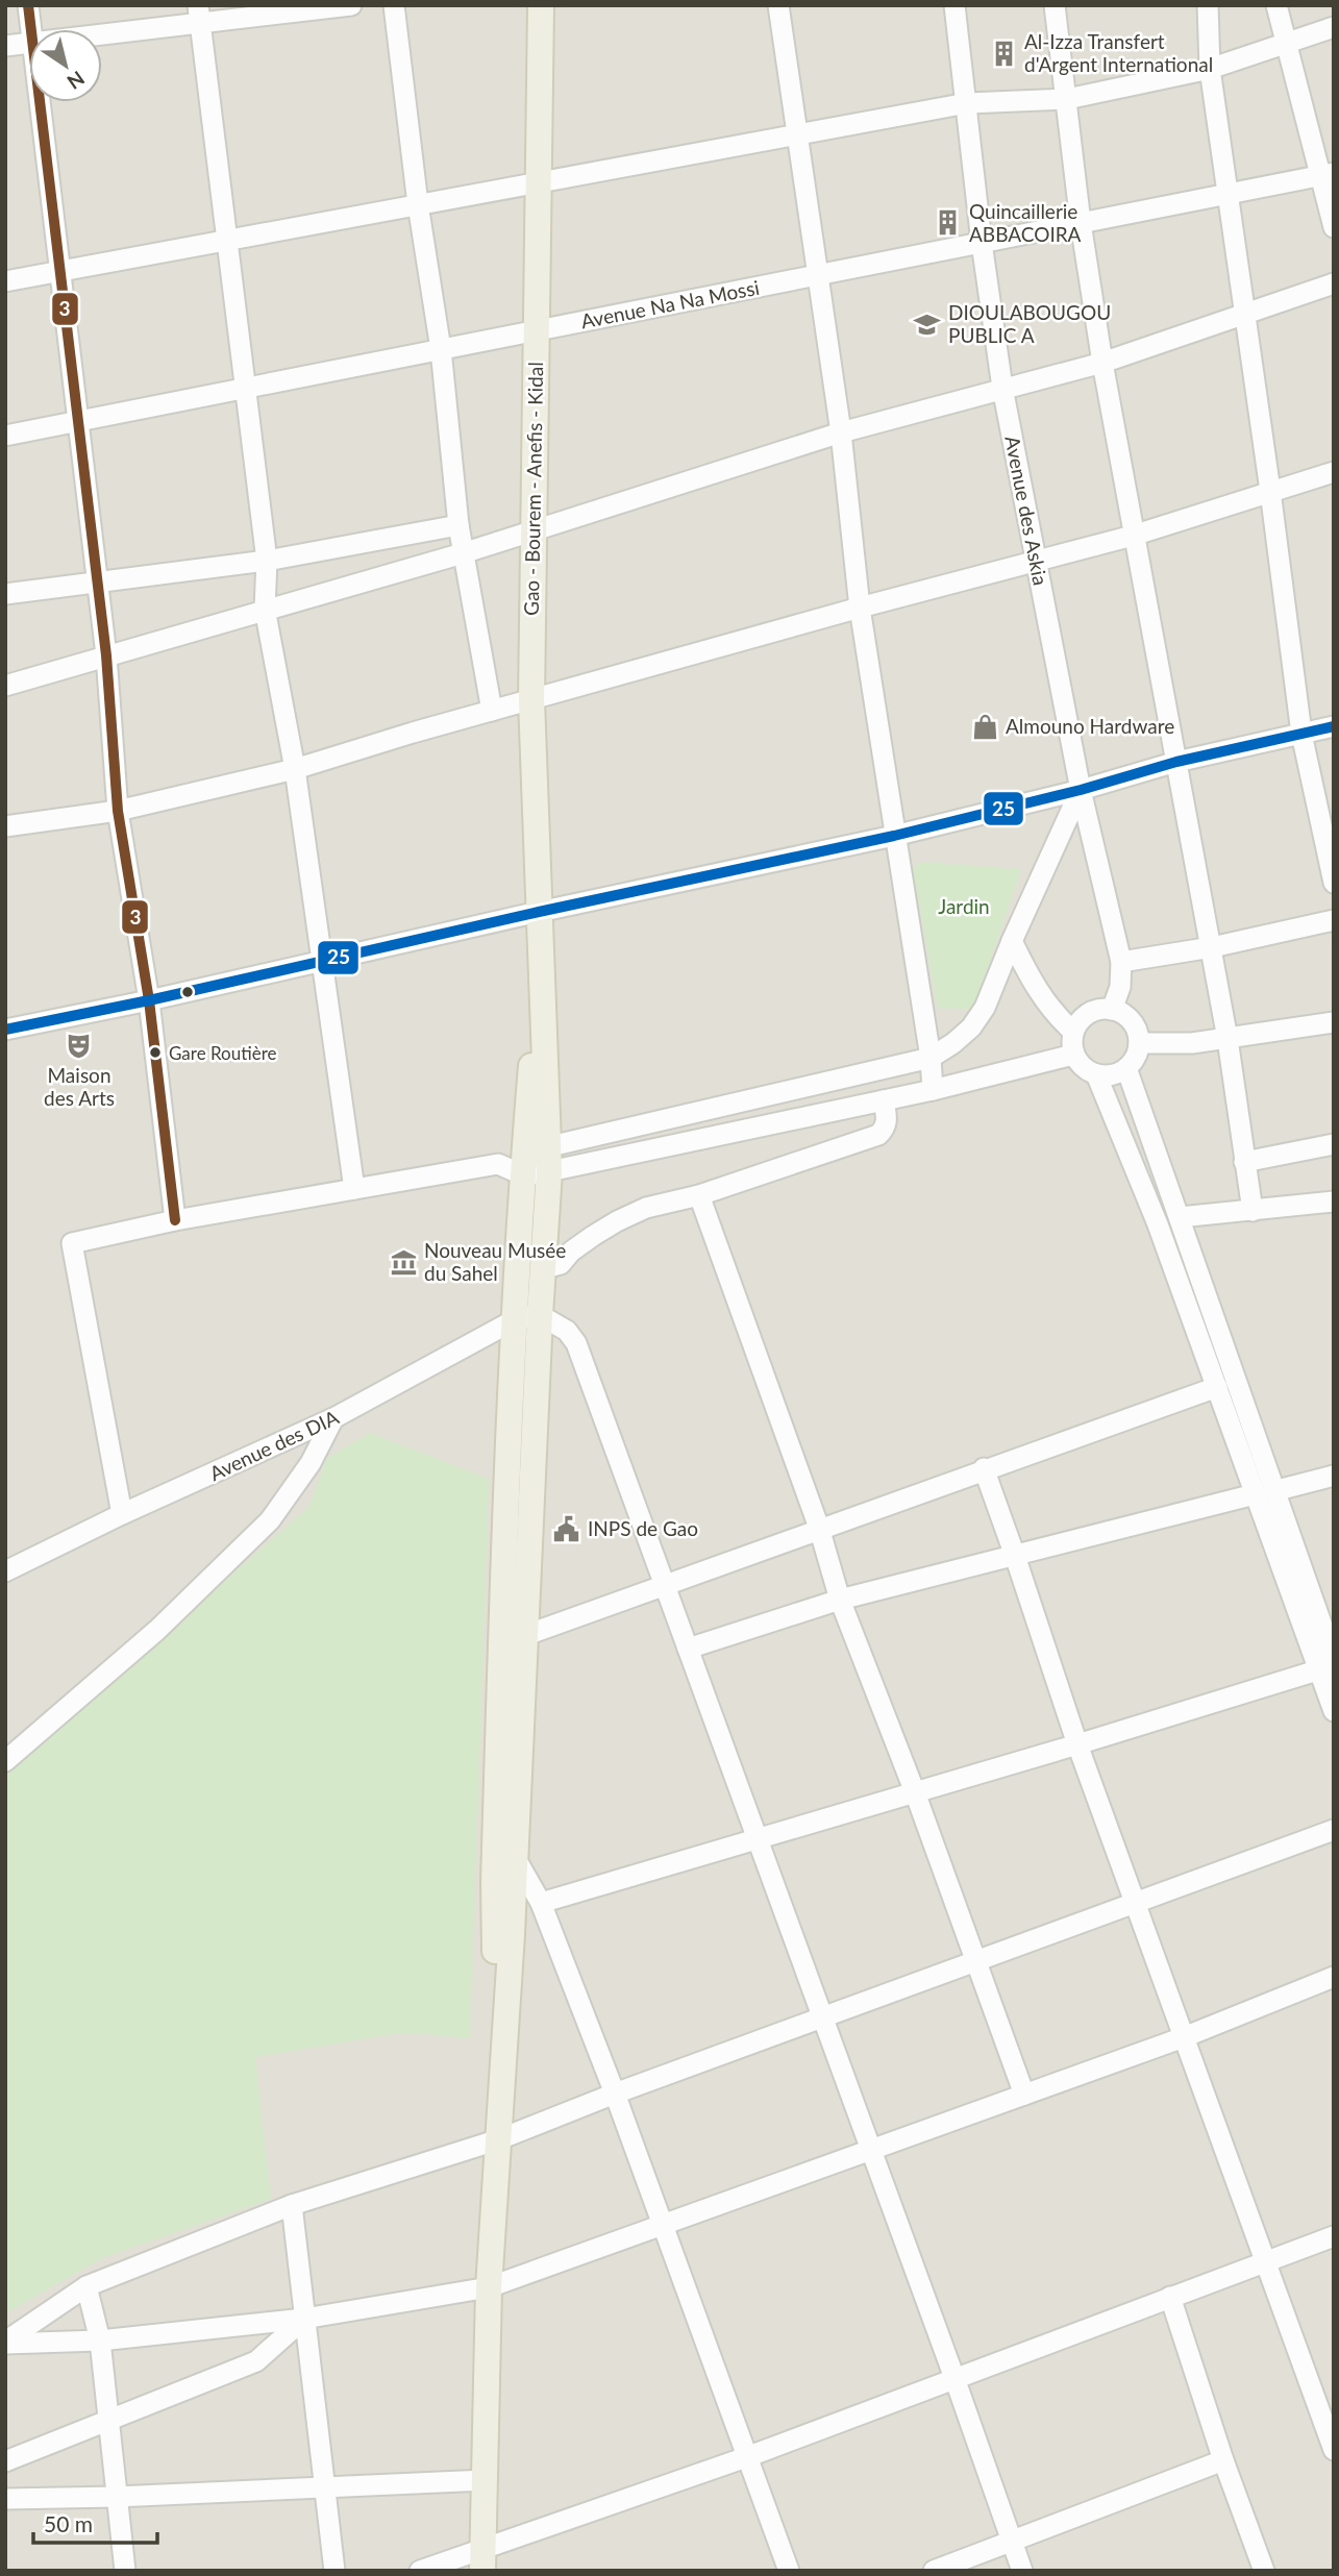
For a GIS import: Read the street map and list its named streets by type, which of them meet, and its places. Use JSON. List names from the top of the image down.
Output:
{
  "streets": {
    "main road": ["Gao - Bourem - Anefis - Kidal"],
    "street": ["Avenue Na Na Mossi", "Avenue des Askia", "Avenue des DIA"]
  },
  "crossings": [
    ["Avenue Na Na Mossi", "Gao - Bourem - Anefis - Kidal"],
    ["Avenue Na Na Mossi", "Avenue des Askia"]
  ],
  "parks": ["Jardin"],
  "places": {
    "building": ["Al-Izza Transfert d'Argent International", "Quincaillerie ABBACOIRA"],
    "school or university": ["DIOULABOUGOU PUBLIC A"],
    "shop": ["Almouno Hardware"],
    "theatre": ["Maison des Arts"],
    "other": ["Gare Routière"],
    "museum": ["Nouveau Musée du Sahel"],
    "public building": ["INPS de Gao"]
  },
  "lines": ["transit line 3", "transit line 25"],
  "scale_bar": "50 m",
  "north": "bottom right"
}
